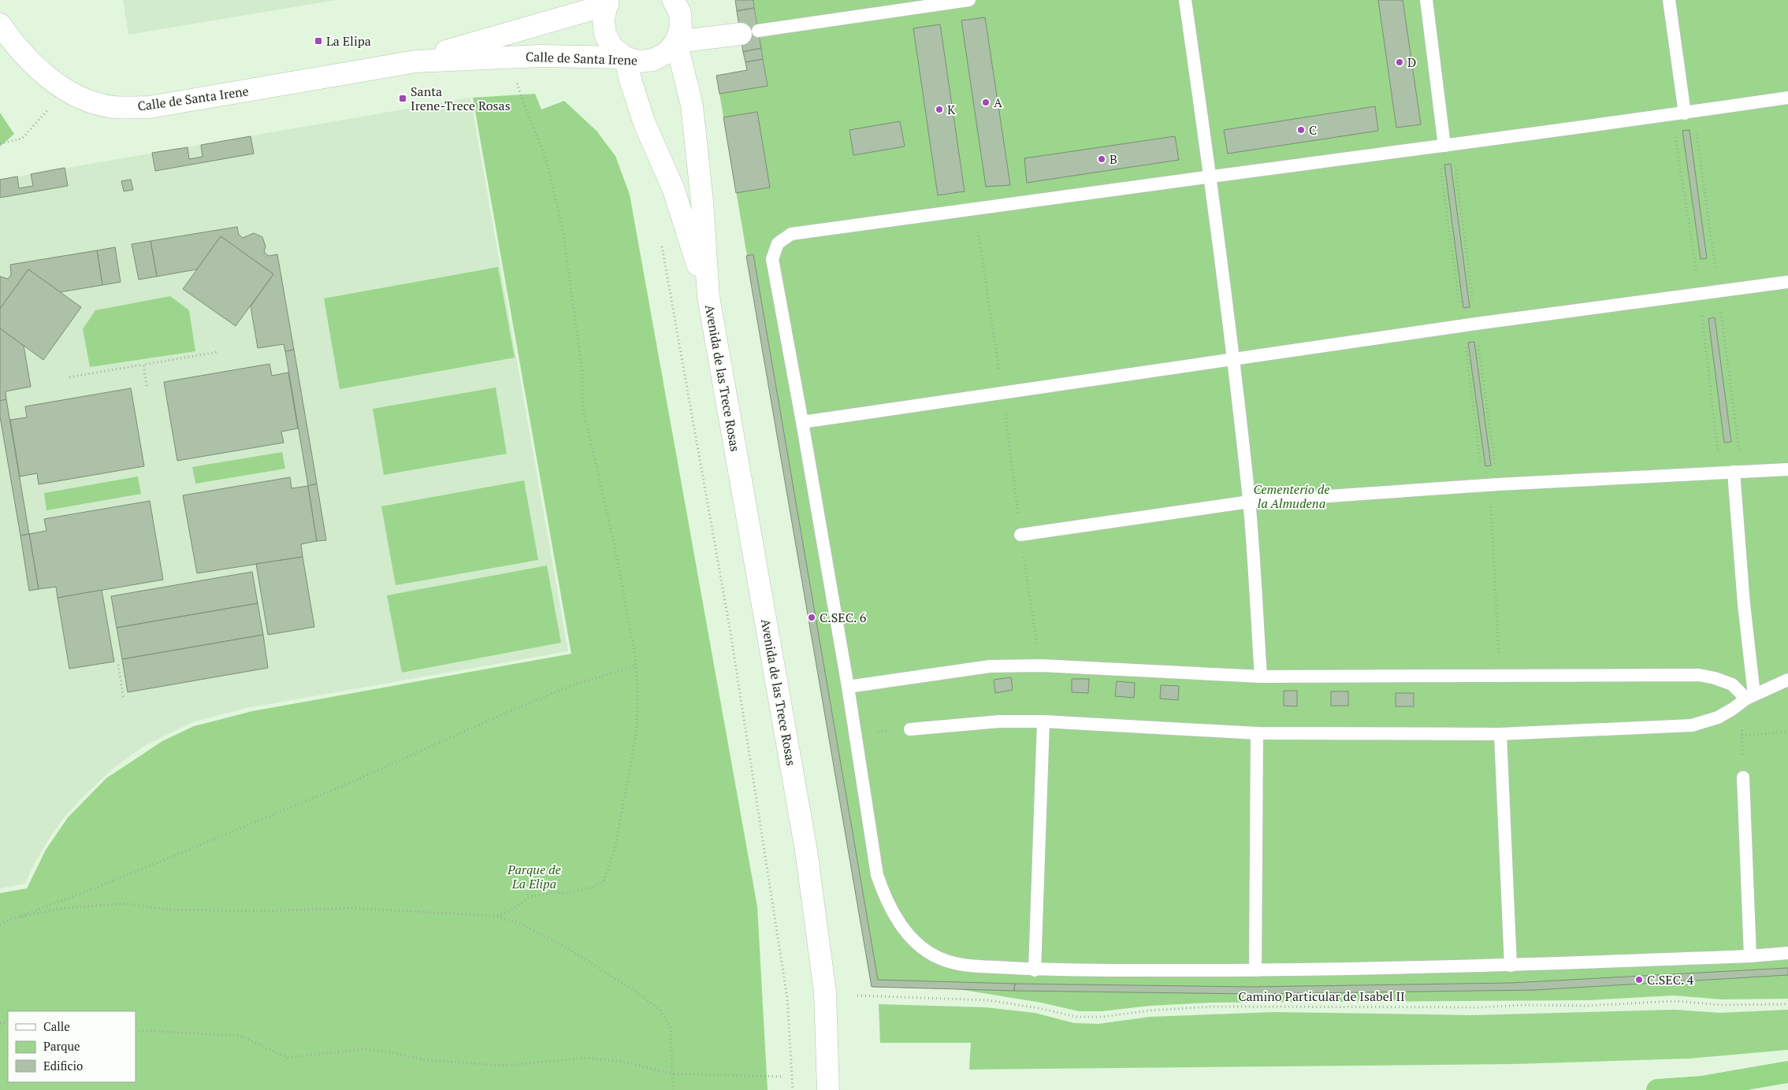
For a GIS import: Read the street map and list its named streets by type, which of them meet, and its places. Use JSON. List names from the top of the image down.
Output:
{
  "streets": {
    "street": ["Calle de Santa Irene", "Avenida de las Trece Rosas"],
    "path": ["Camino Particular de Isabel II"]
  },
  "crossings": [
    ["Calle de Santa Irene", "Avenida de las Trece Rosas"]
  ],
  "parks": ["Cementerio de la Almudena", "Parque de La Elipa"],
  "places": {
    "transit": ["La Elipa", "Santa Irene-Trece Rosas"],
    "other": [
      "D",
      "A",
      "K",
      "C",
      "B",
      "C.SEC. 6",
      "C.SEC. 4"
    ]
  },
  "legend": ["Calle", "Parque", "Edificio"]
}
